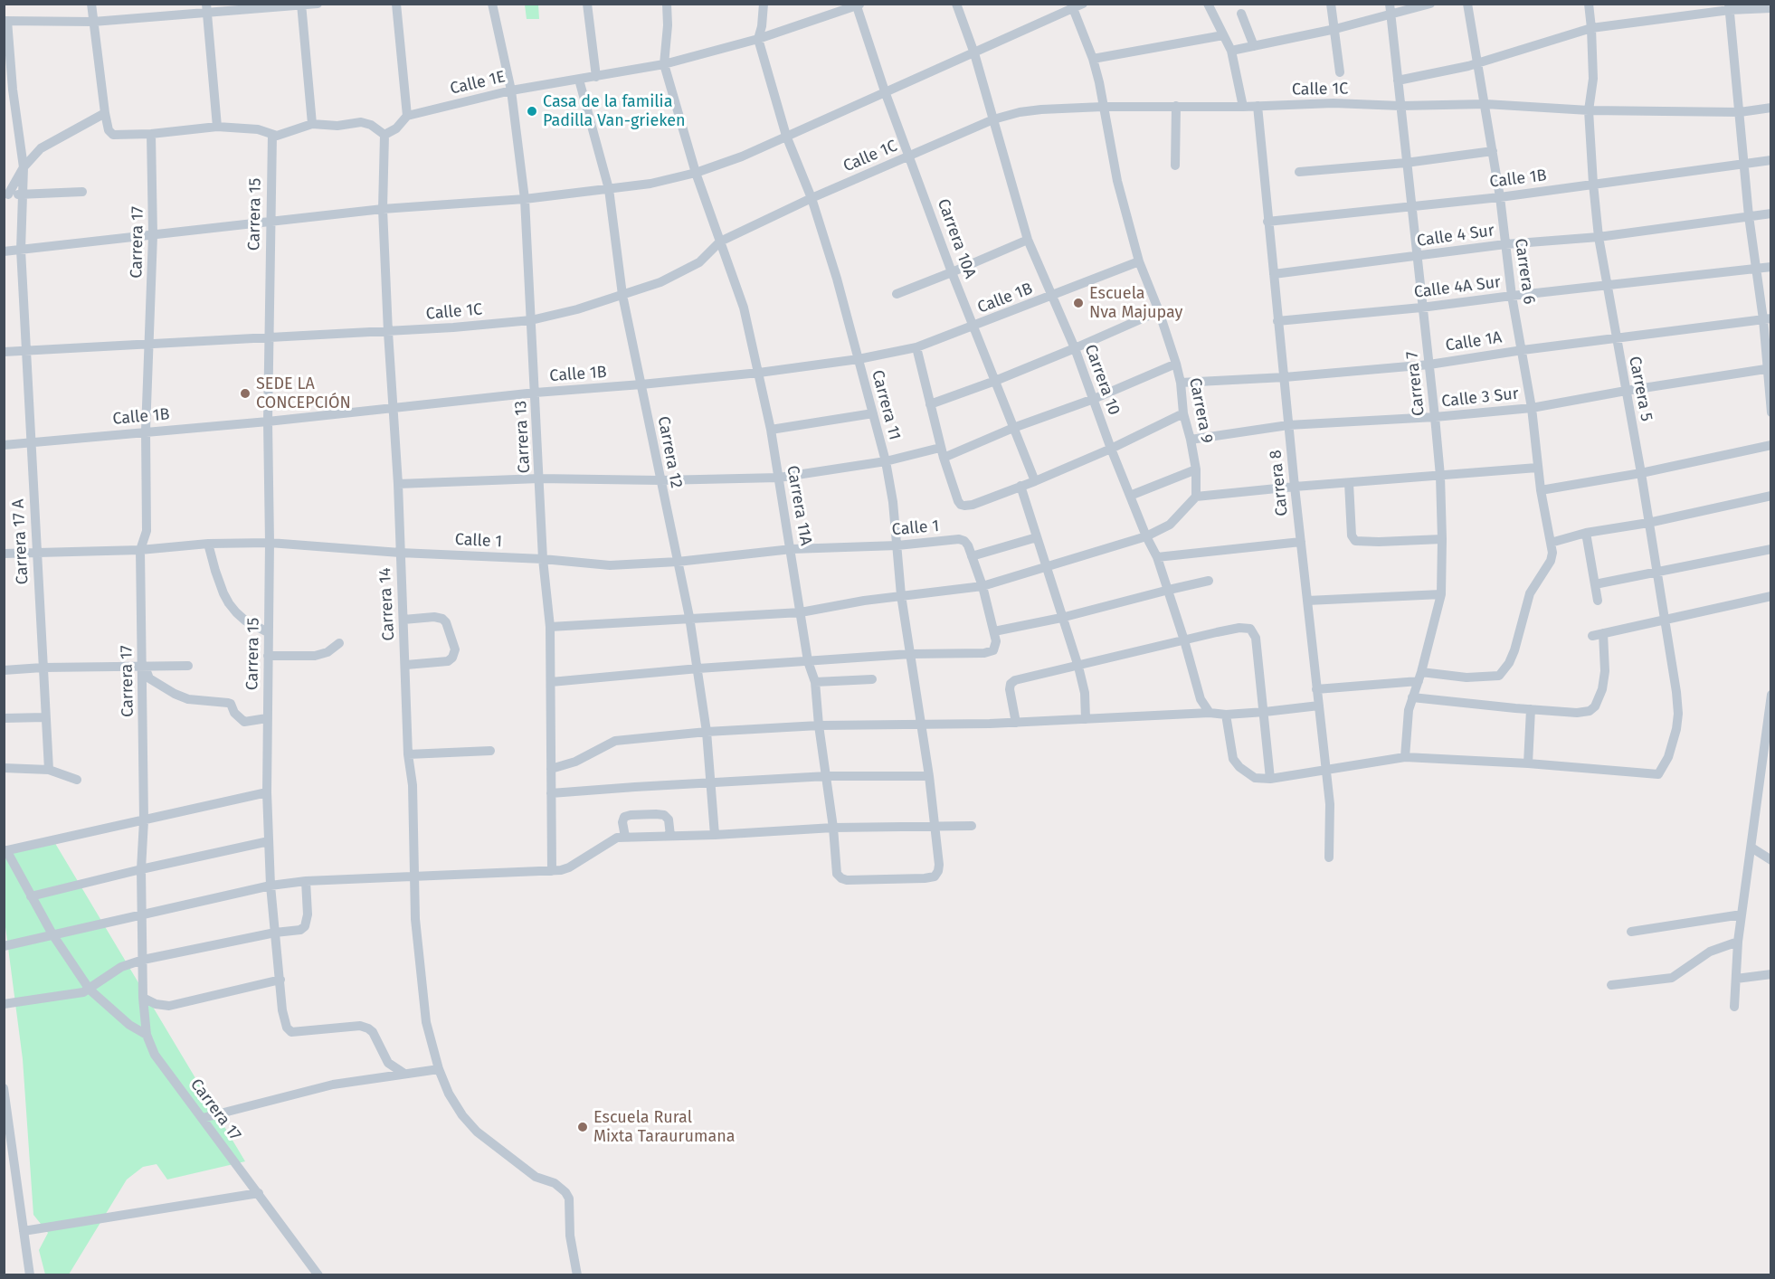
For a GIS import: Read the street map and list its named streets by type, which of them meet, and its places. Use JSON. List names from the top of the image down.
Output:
{
  "streets": {
    "street": [
      "Calle 1E",
      "Calle 1C",
      "Calle 1B",
      "Carrera 15",
      "Calle 4 Sur",
      "Carrera 10A",
      "Carrera 17",
      "Carrera 6",
      "Calle 4A Sur",
      "Calle 1A",
      "Carrera 10",
      "Carrera 7",
      "Carrera 5",
      "Calle 3 Sur",
      "Carrera 11",
      "Carrera 9",
      "Carrera 13",
      "Carrera 12",
      "Carrera 8",
      "Carrera 11A",
      "Calle 1",
      "Carrera 17 A",
      "Carrera 14"
    ]
  },
  "crossings": [
    ["Calle 1E", "Carrera 10A"],
    ["Calle 1E", "Carrera 11"],
    ["Calle 1E", "Carrera 13"],
    ["Calle 1E", "Carrera 12"],
    ["Calle 1E", "Carrera 11A"],
    ["Calle 1E", "Carrera 14"],
    ["Calle 1C", "Carrera 15"],
    ["Calle 1C", "Carrera 10A"],
    ["Calle 1C", "Carrera 17"],
    ["Calle 1C", "Carrera 6"],
    ["Calle 1C", "Carrera 10"],
    ["Calle 1C", "Carrera 7"],
    ["Calle 1C", "Carrera 5"],
    ["Calle 1C", "Carrera 11"],
    ["Calle 1C", "Carrera 9"],
    ["Calle 1C", "Carrera 13"],
    ["Calle 1C", "Carrera 12"],
    ["Calle 1C", "Carrera 8"],
    ["Calle 1C", "Carrera 11A"],
    ["Calle 1C", "Carrera 17 A"],
    ["Calle 1C", "Carrera 14"],
    ["Calle 1B", "Carrera 15"],
    ["Calle 1B", "Carrera 10A"],
    ["Calle 1B", "Carrera 17"],
    ["Calle 1B", "Carrera 6"],
    ["Calle 1B", "Carrera 10"],
    ["Calle 1B", "Carrera 7"],
    ["Calle 1B", "Carrera 5"],
    ["Calle 1B", "Carrera 11"],
    ["Calle 1B", "Carrera 9"],
    ["Calle 1B", "Carrera 13"],
    ["Calle 1B", "Carrera 12"],
    ["Calle 1B", "Carrera 8"],
    ["Calle 1B", "Carrera 11A"],
    ["Calle 1B", "Carrera 17 A"],
    ["Calle 1B", "Carrera 14"],
    ["Carrera 15", "Calle 1"],
    ["Calle 4 Sur", "Carrera 6"],
    ["Calle 4 Sur", "Carrera 7"],
    ["Calle 4 Sur", "Carrera 5"],
    ["Calle 4 Sur", "Carrera 8"],
    ["Carrera 17", "Calle 1"],
    ["Carrera 6", "Calle 4A Sur"],
    ["Carrera 6", "Calle 1A"],
    ["Carrera 6", "Calle 3 Sur"],
    ["Calle 4A Sur", "Carrera 7"],
    ["Calle 4A Sur", "Carrera 5"],
    ["Calle 4A Sur", "Carrera 8"],
    ["Calle 1A", "Carrera 7"],
    ["Calle 1A", "Carrera 5"],
    ["Calle 1A", "Carrera 9"],
    ["Calle 1A", "Carrera 8"],
    ["Carrera 7", "Calle 3 Sur"],
    ["Carrera 5", "Calle 3 Sur"],
    ["Calle 3 Sur", "Carrera 9"],
    ["Calle 3 Sur", "Carrera 8"],
    ["Carrera 11", "Carrera 11A"],
    ["Carrera 11", "Calle 1"],
    ["Carrera 13", "Calle 1"],
    ["Carrera 12", "Calle 1"],
    ["Carrera 11A", "Calle 1"],
    ["Calle 1", "Carrera 17 A"],
    ["Calle 1", "Carrera 14"]
  ],
  "places": [
    "Casa de la familia Padilla Van-grieken",
    "Escuela Nva Majupay",
    "SEDE LA CONCEPCIÓN",
    "Escuela Rural Mixta Taraurumana"
  ]
}
